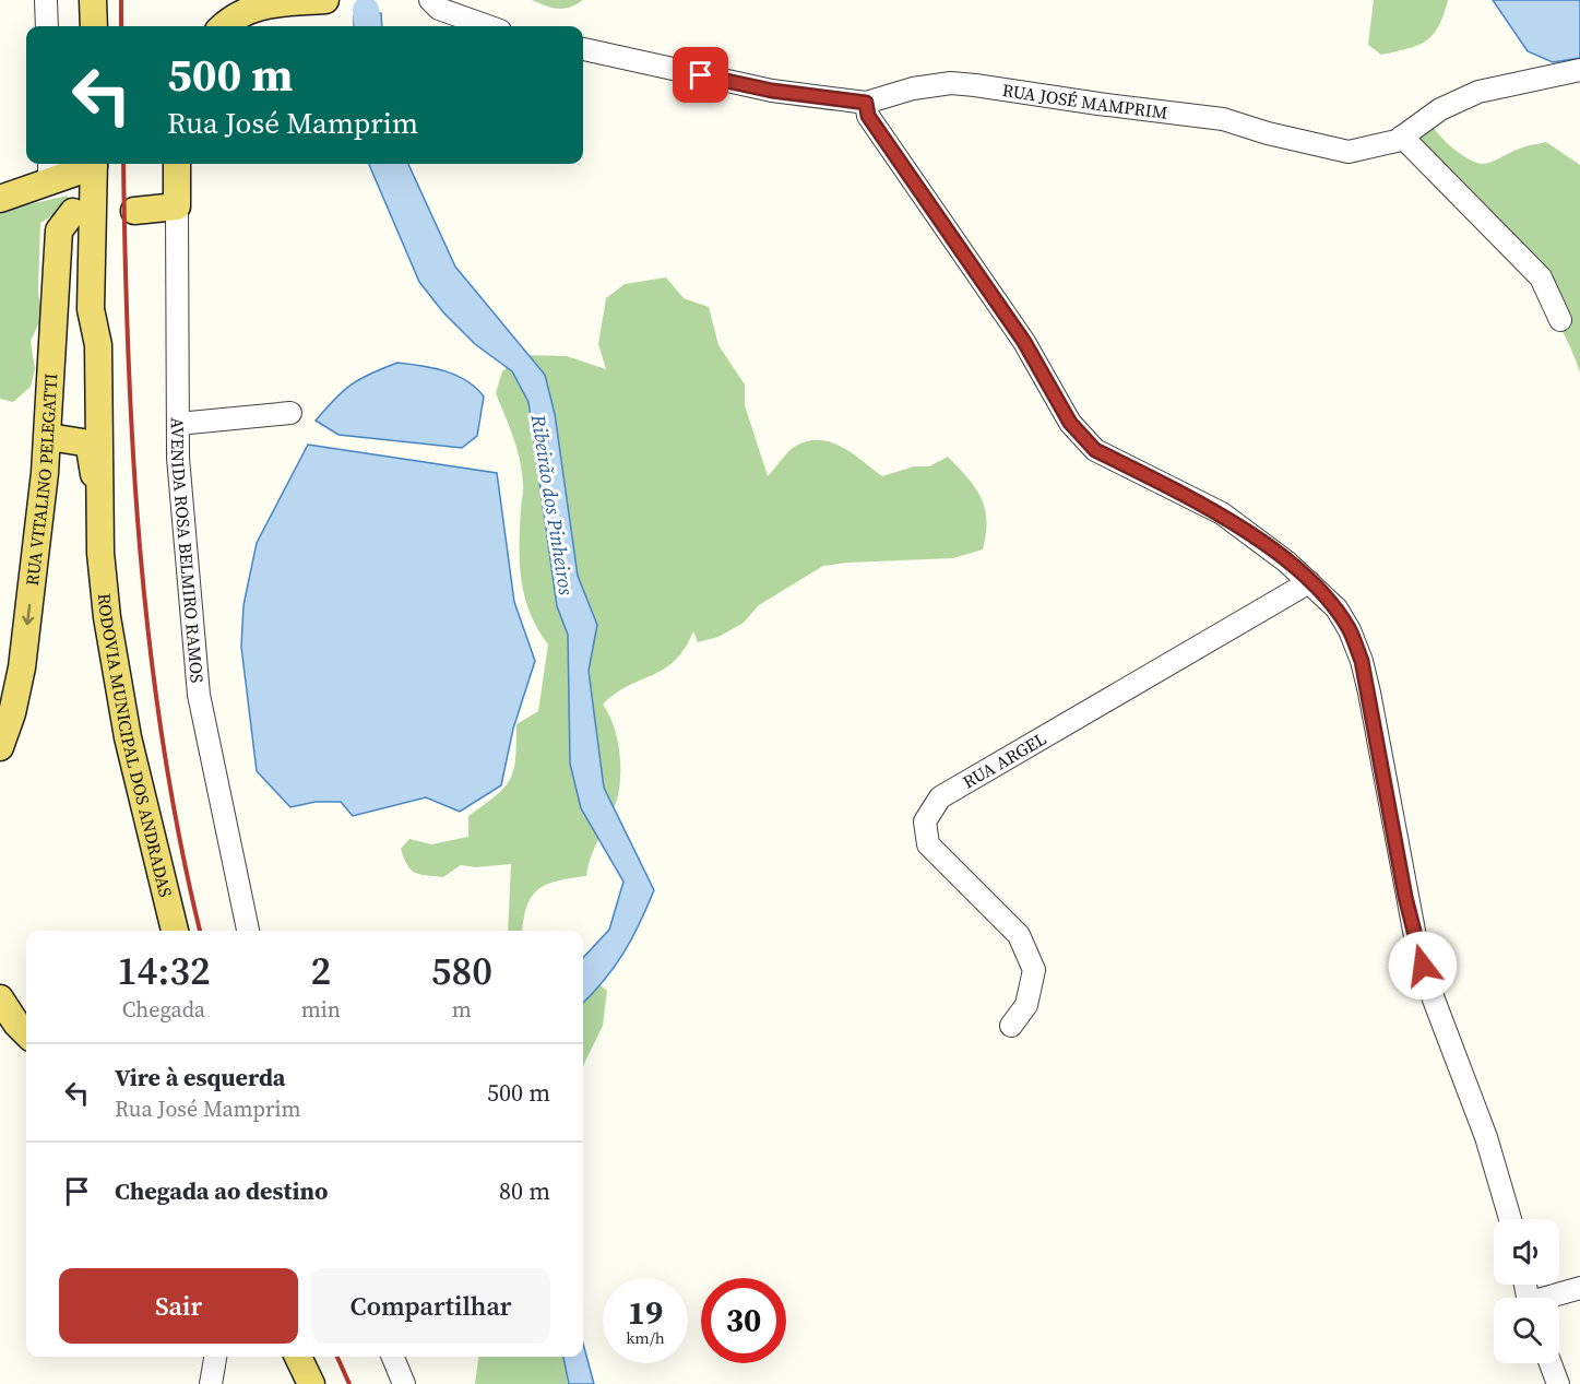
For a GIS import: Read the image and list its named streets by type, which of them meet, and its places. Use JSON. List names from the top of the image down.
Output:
{
  "streets": {
    "main road": ["RUA VITALINO PELEGATTI", "AVENIDA ROSA BELMIRO RAMOS", "RODOVIA MUNICIPAL DOS ANDRADAS"],
    "street": ["RUA JOSÉ MAMPRIM", "RUA ARGEL"]
  },
  "one_way": ["RUA VITALINO PELEGATTI"],
  "water": ["Ribeirão dos Pinheiros"],
  "page": {
    "turn": ["500 m", "Rua José Mamprim"],
    "eta": [
      "14:32",
      "Chegada",
      "2",
      "min",
      "580",
      "m"
    ],
    "list": [
      {
        "name": "Vire à esquerda",
        "note": "Rua José Mamprim",
        "value": "500 m"
      },
      {
        "name": "Chegada ao destino",
        "value": "80 m"
      }
    ],
    "buttons": ["Sair", "Compartilhar"],
    "speed": "19 km/h",
    "limit": "30"
  }
}
